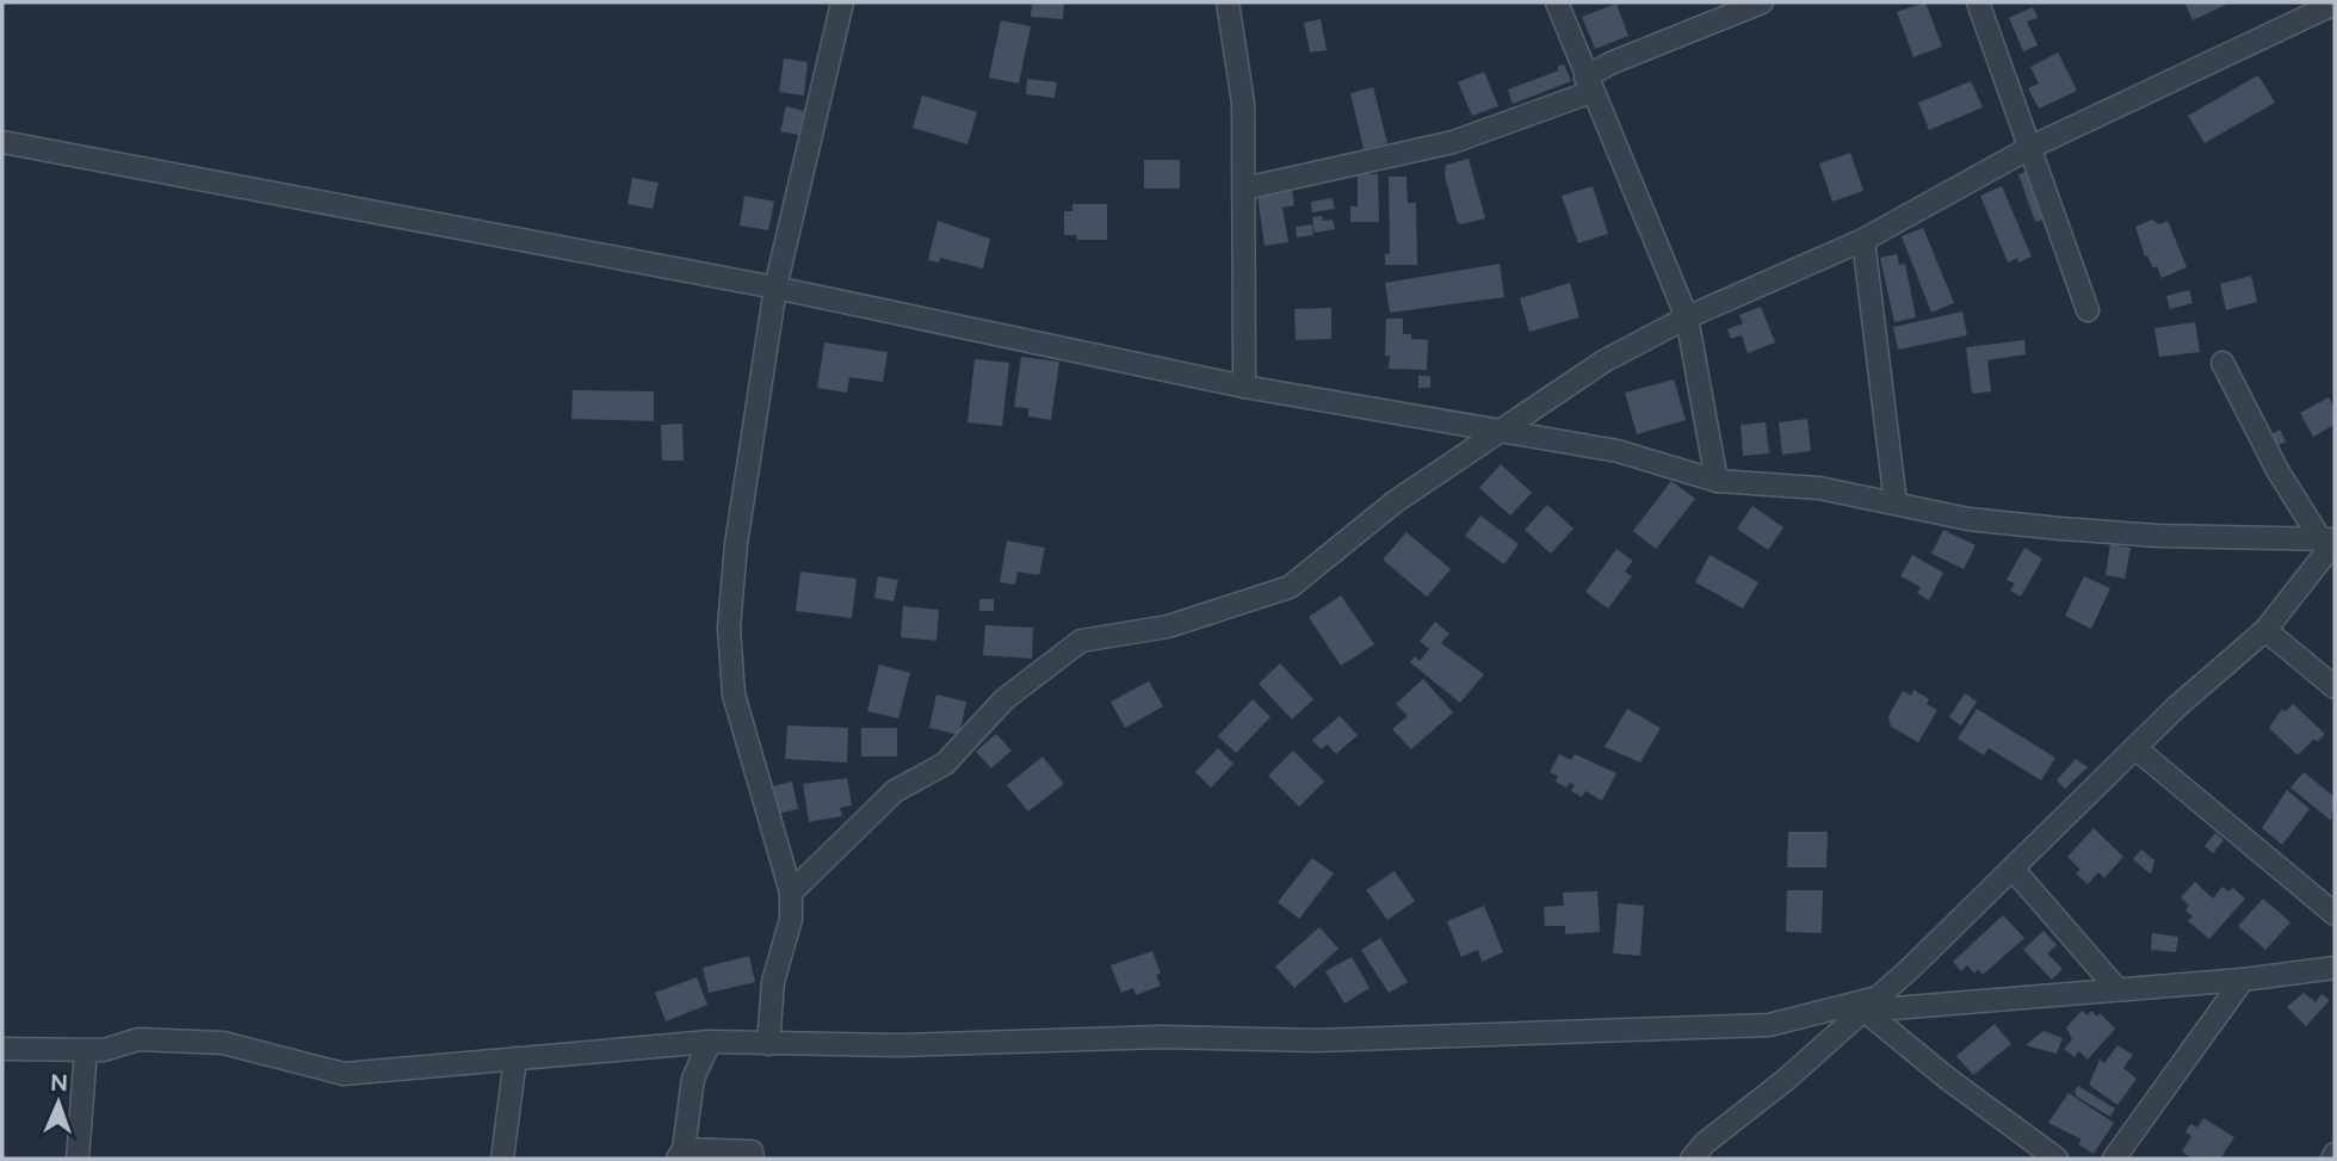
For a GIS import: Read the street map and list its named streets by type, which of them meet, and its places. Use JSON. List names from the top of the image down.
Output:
{
  "north": "top"
}
